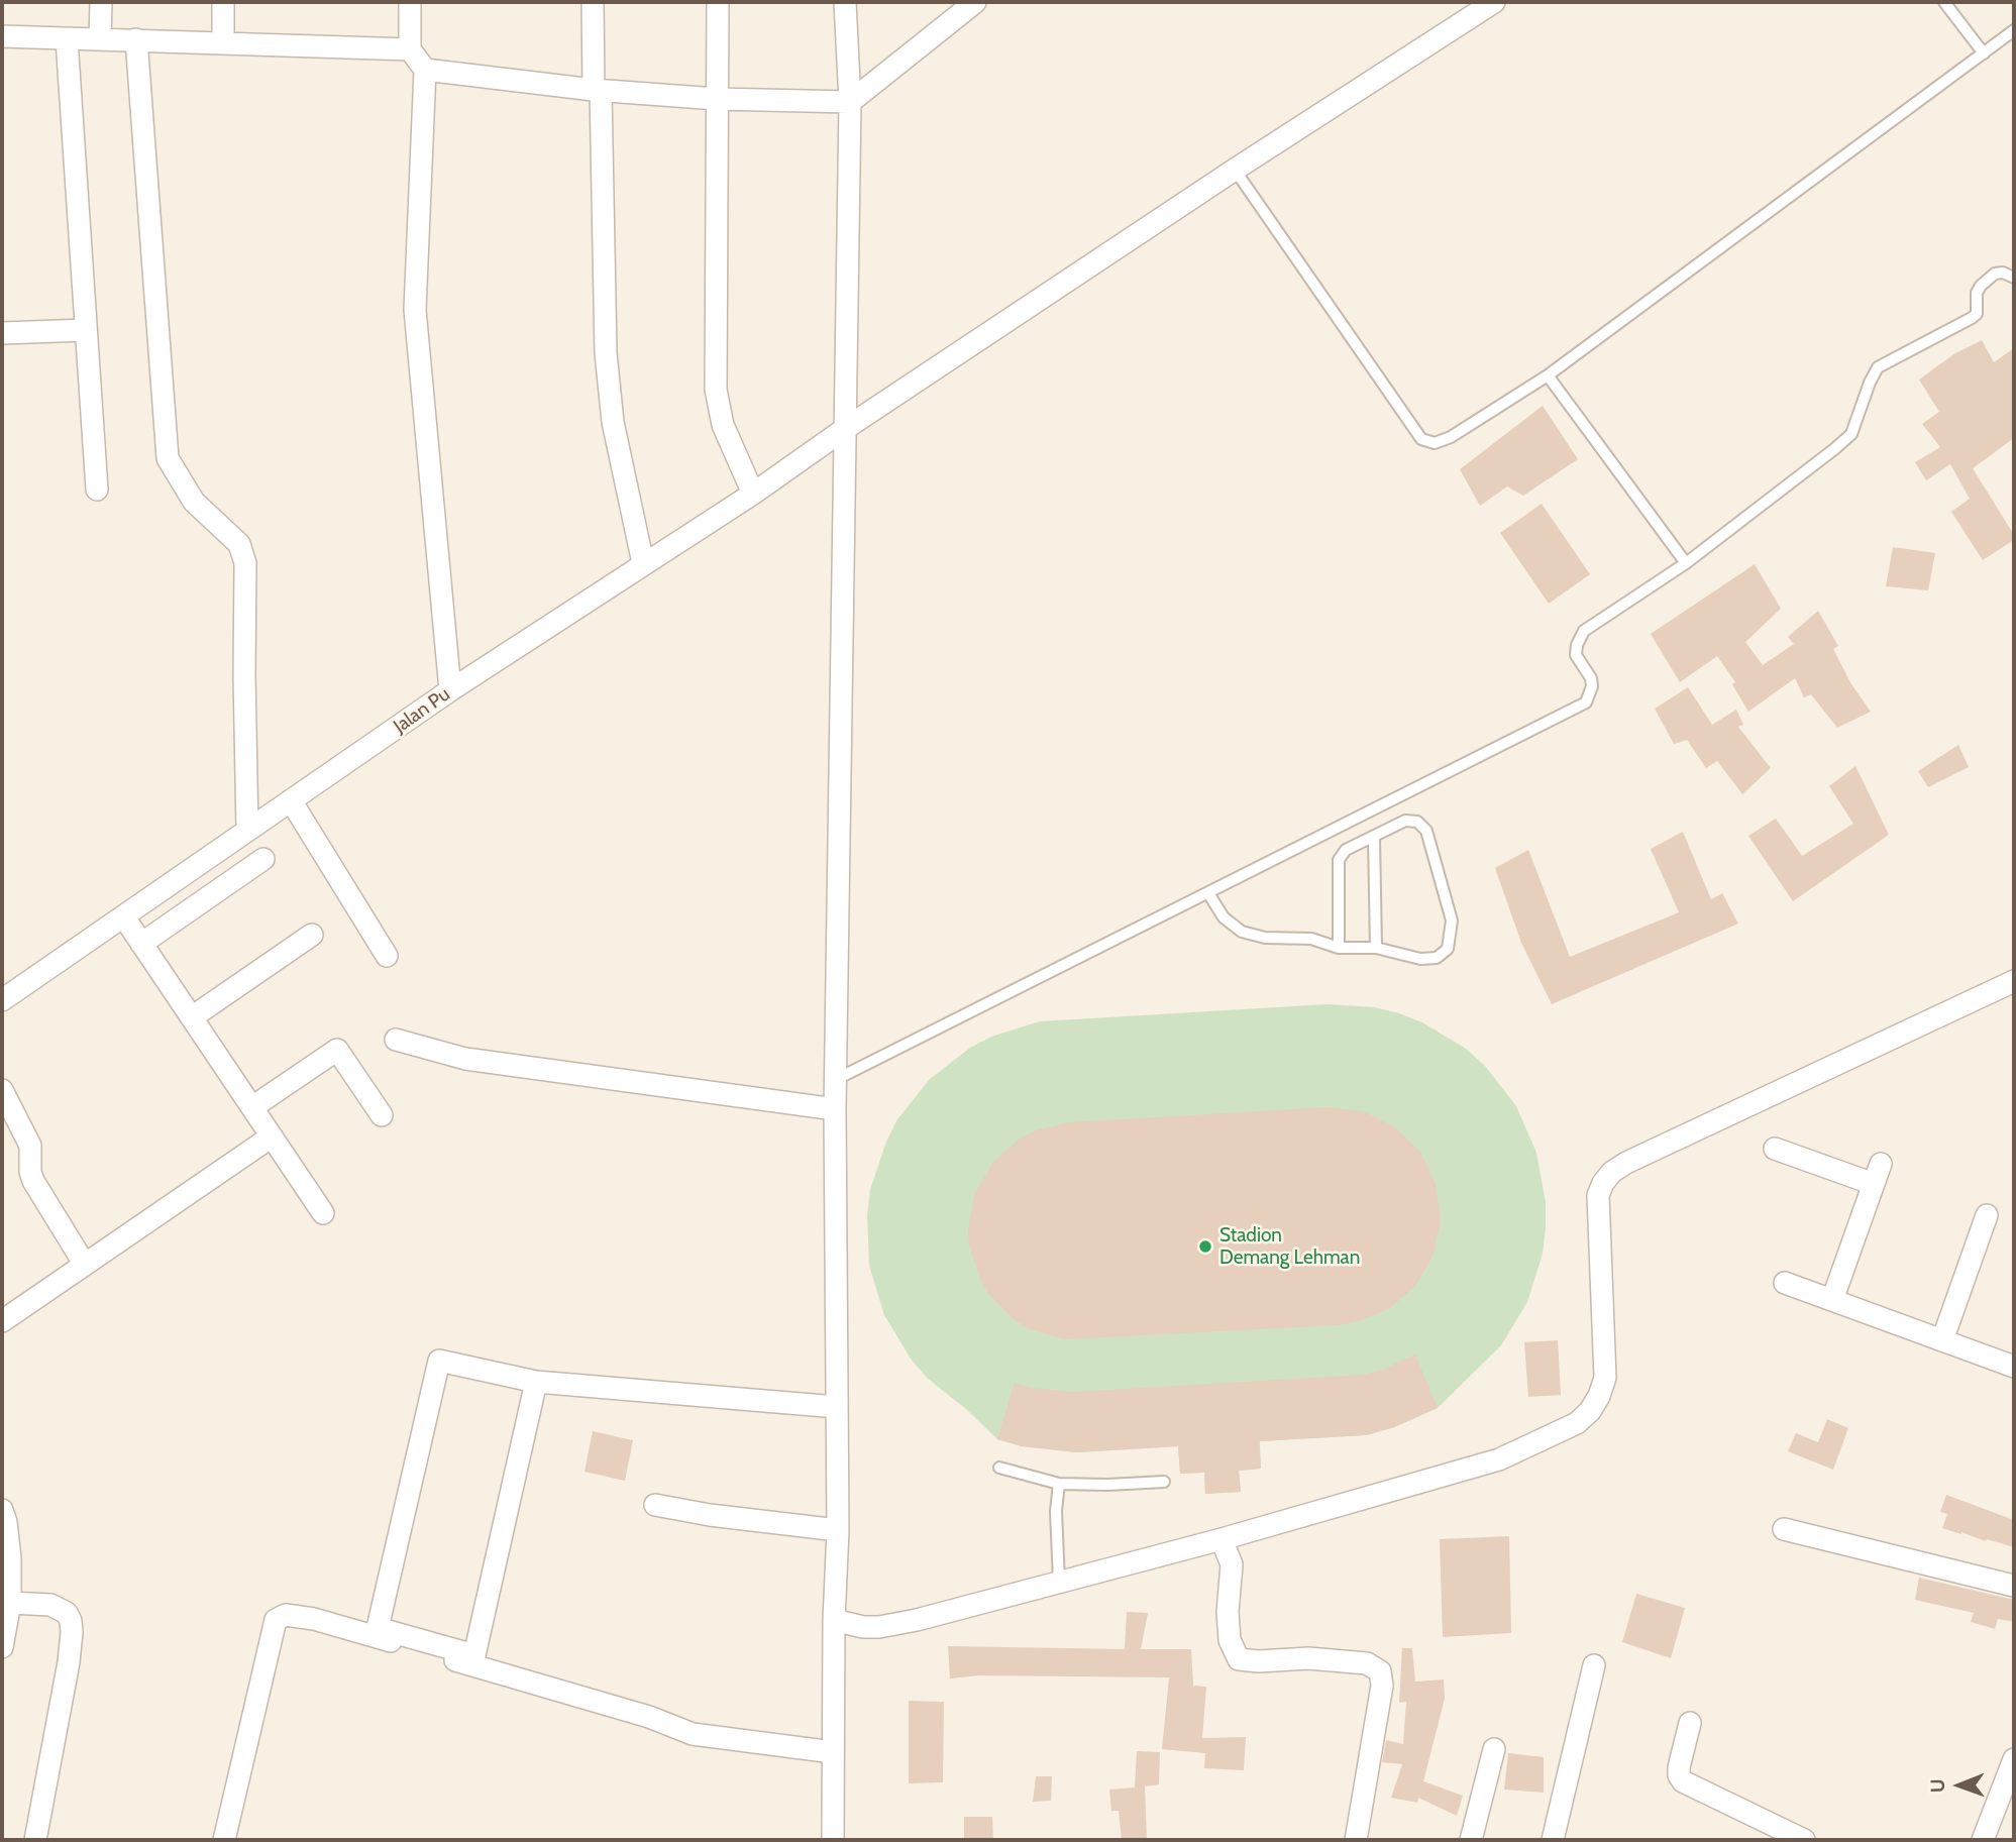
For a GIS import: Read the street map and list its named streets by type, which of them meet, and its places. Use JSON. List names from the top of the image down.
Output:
{
  "streets": {
    "street": ["Jalan Pu"]
  },
  "places": ["Stadion Demang Lehman"],
  "north": "left"
}
